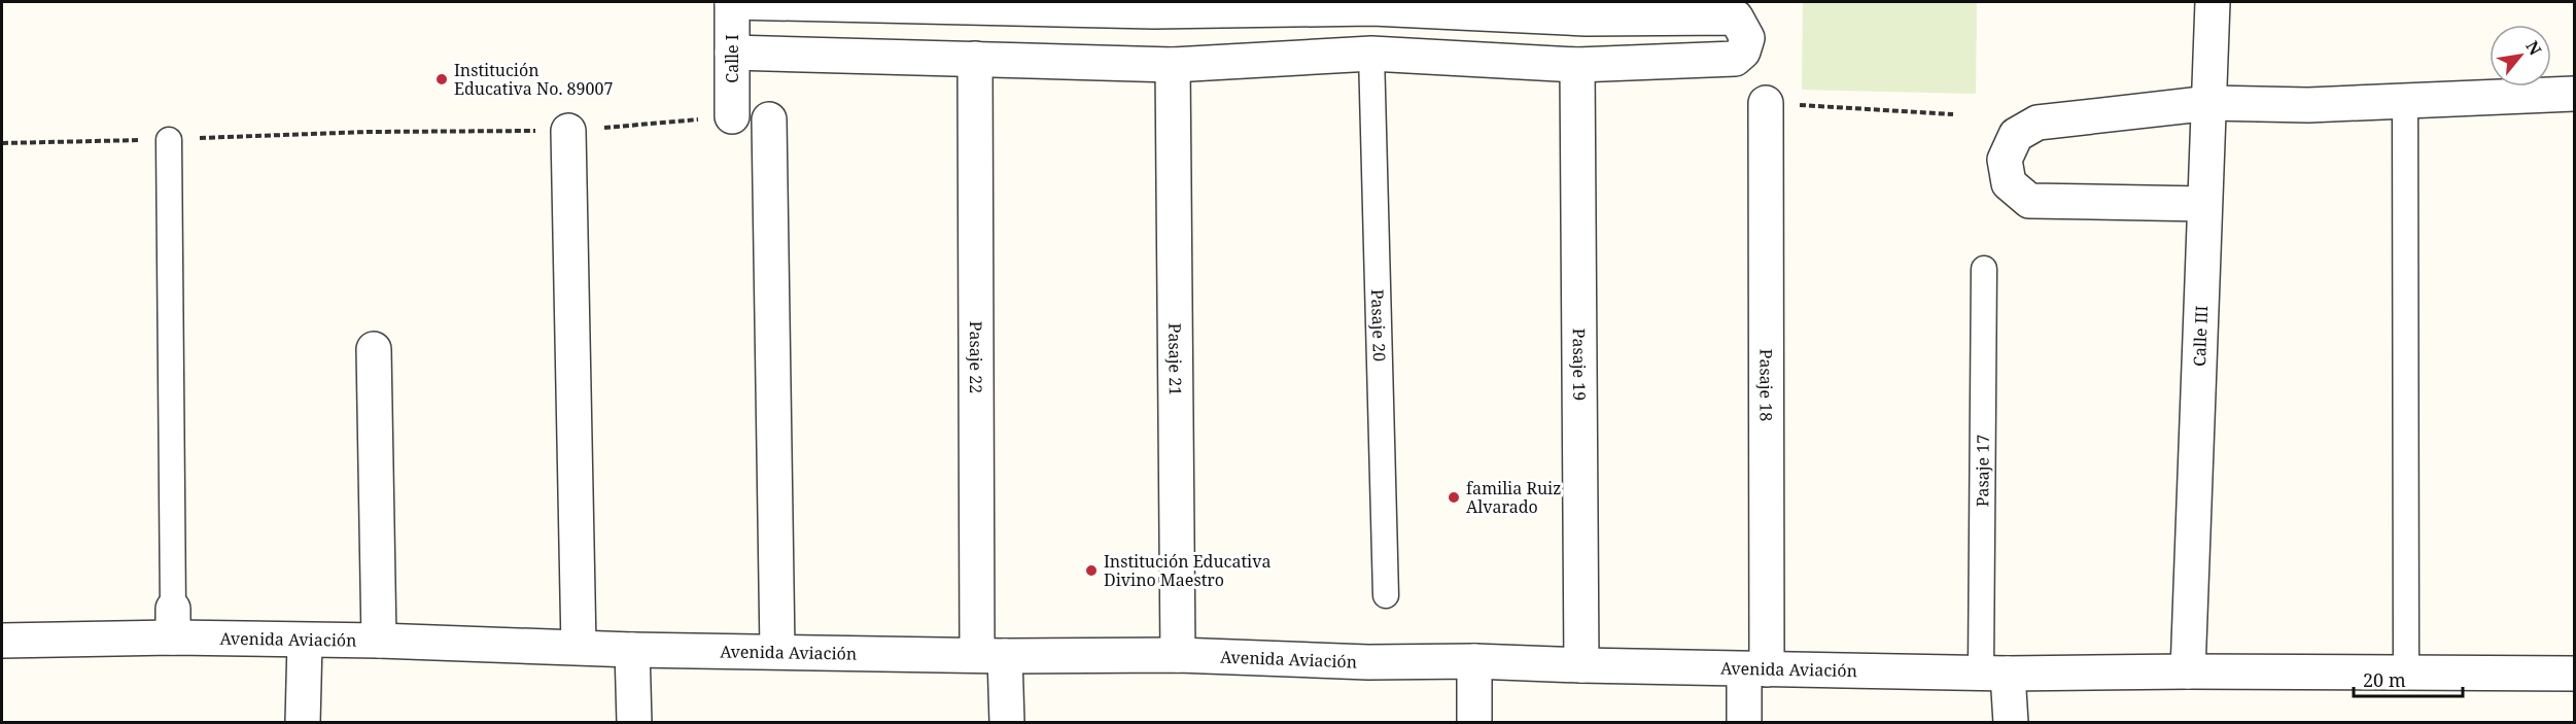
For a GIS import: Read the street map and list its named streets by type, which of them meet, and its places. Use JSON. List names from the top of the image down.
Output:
{
  "streets": {
    "street": [
      "Calle I",
      "Pasaje 20",
      "Calle III",
      "Pasaje 22",
      "Pasaje 21",
      "Pasaje 19",
      "Pasaje 18",
      "Pasaje 17",
      "Avenida Aviación"
    ]
  },
  "crossings": [
    ["Calle III", "Avenida Aviación"],
    ["Pasaje 22", "Avenida Aviación"],
    ["Pasaje 21", "Avenida Aviación"],
    ["Pasaje 19", "Avenida Aviación"],
    ["Pasaje 18", "Avenida Aviación"],
    ["Pasaje 17", "Avenida Aviación"]
  ],
  "places": ["Institución Educativa No. 89007", "familia Ruiz Alvarado", "Institución Educativa Divino Maestro"],
  "scale_bar": "20 m",
  "north": "top right"
}
